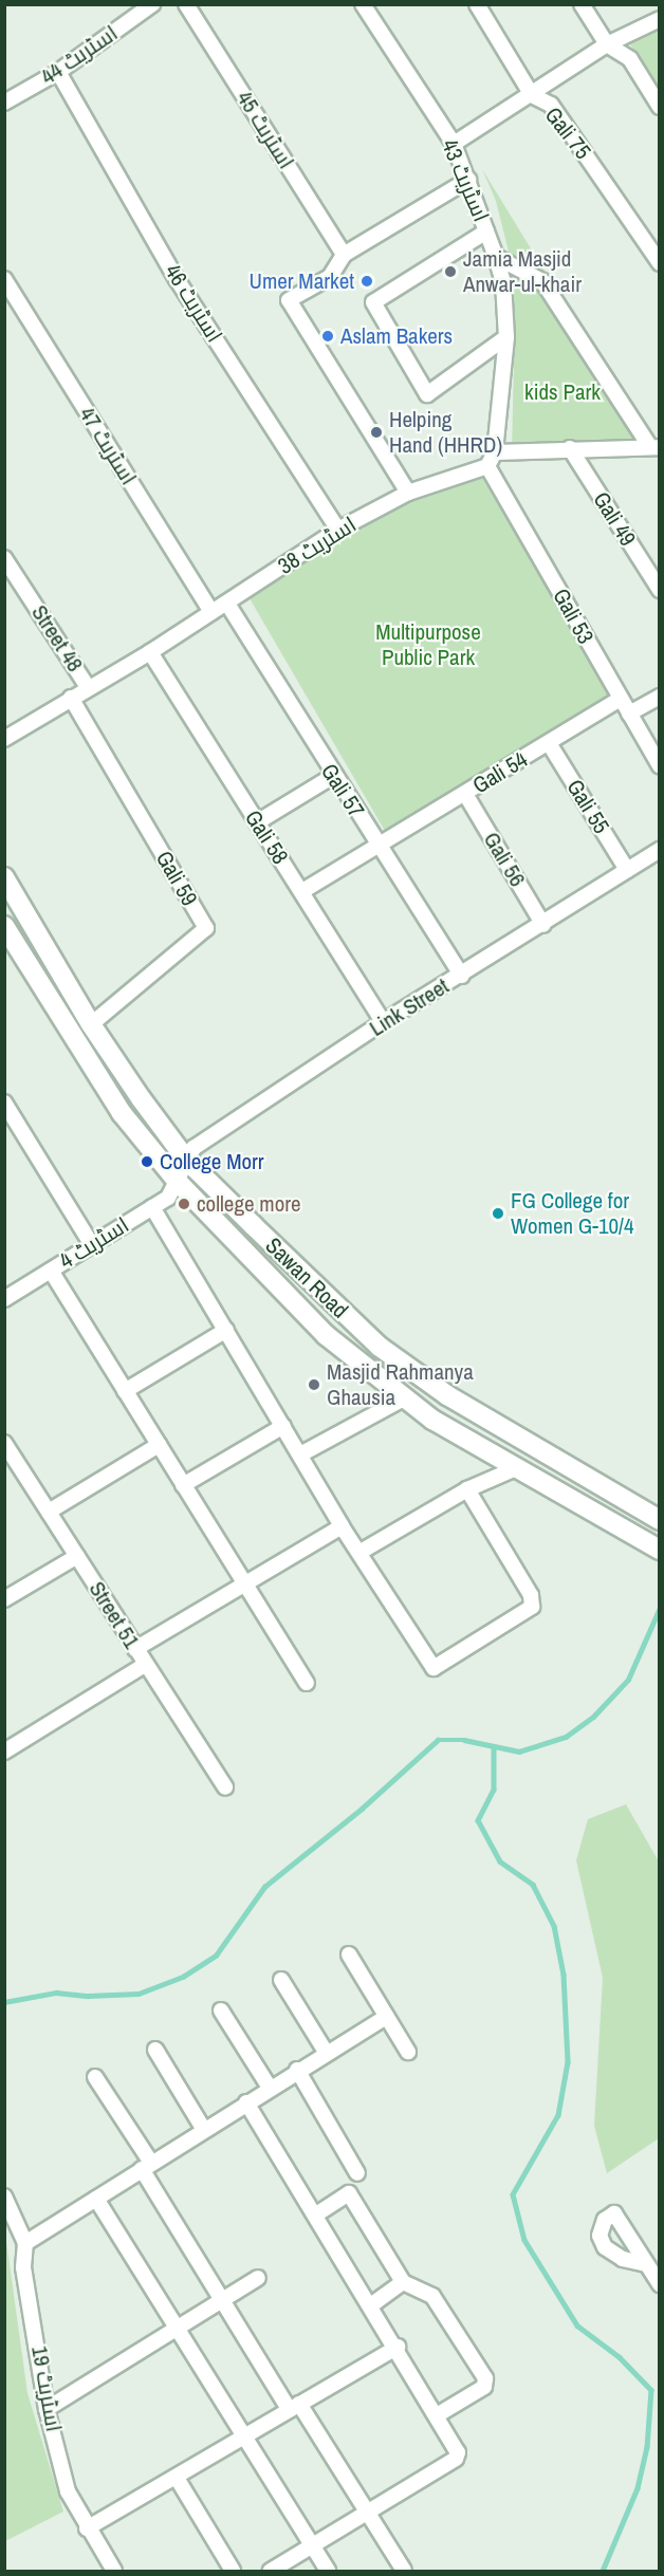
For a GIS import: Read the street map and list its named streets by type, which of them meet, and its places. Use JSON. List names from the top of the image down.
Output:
{
  "streets": {
    "main road": ["Sawan Road"],
    "street": [
      "اسٹریٹ 44",
      "اسٹریٹ 45",
      "Gali 75",
      "اسٹریٹ 43",
      "اسٹریٹ 46",
      "اسٹریٹ 47",
      "Gali 49",
      "اسٹریٹ 38",
      "Gali 53",
      "Street 48",
      "Gali 54",
      "Gali 57",
      "Gali 55",
      "Gali 58",
      "Gali 56",
      "Gali 59",
      "Link Street",
      "اسٹریٹ 4",
      "Street 51",
      "اسٹریٹ 19"
    ]
  },
  "crossings": [
    ["اسٹریٹ 44", "اسٹریٹ 46"],
    ["اسٹریٹ 43", "اسٹریٹ 38"],
    ["اسٹریٹ 43", "Gali 53"],
    ["اسٹریٹ 46", "اسٹریٹ 38"],
    ["اسٹریٹ 47", "اسٹریٹ 38"],
    ["Gali 49", "اسٹریٹ 38"],
    ["اسٹریٹ 38", "Gali 53"],
    ["اسٹریٹ 38", "Street 48"],
    ["اسٹریٹ 38", "Gali 57"],
    ["اسٹریٹ 38", "Gali 58"],
    ["اسٹریٹ 38", "Gali 59"],
    ["Gali 53", "Gali 54"],
    ["Gali 54", "Gali 57"],
    ["Gali 54", "Gali 55"],
    ["Gali 54", "Gali 58"],
    ["Gali 54", "Gali 56"],
    ["Gali 57", "Link Street"],
    ["Gali 55", "Link Street"],
    ["Gali 58", "Link Street"],
    ["Gali 56", "Link Street"],
    ["Gali 59", "Sawan Road"],
    ["Link Street", "اسٹریٹ 4"],
    ["Link Street", "Sawan Road"],
    ["اسٹریٹ 4", "Sawan Road"]
  ],
  "parks": ["kids Park", "Multipurpose Public Park"],
  "places": [
    "Jamia Masjid Anwar-ul-khair",
    "Umer Market",
    "Aslam Bakers",
    "Helping Hand (HHRD)",
    "College Morr",
    "college more",
    "FG College for Women G-10/4",
    "Masjid Rahmanya Ghausia"
  ]
}
